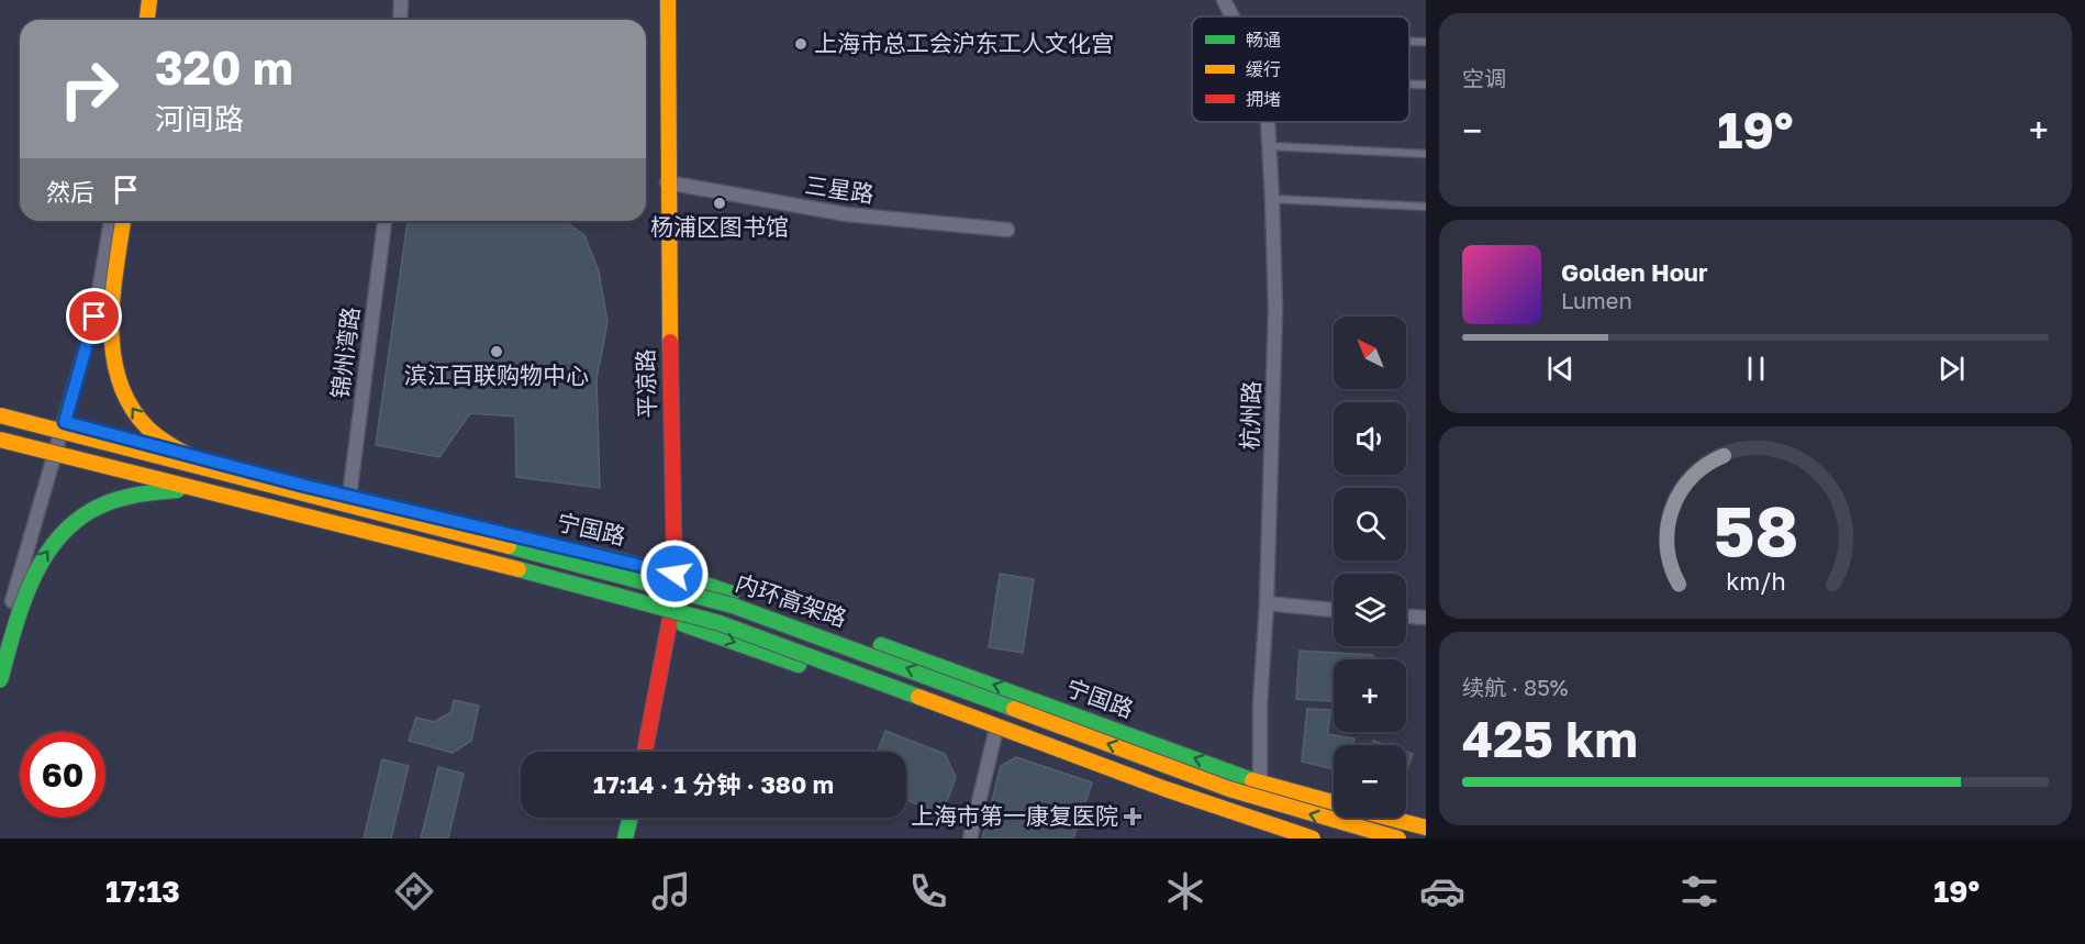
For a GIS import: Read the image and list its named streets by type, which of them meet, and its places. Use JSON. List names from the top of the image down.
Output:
{
  "streets": {
    "main road": ["平凉路", "宁国路", "内环高架路"],
    "street": ["三星路", "锦州湾路", "杭州路"]
  },
  "crossings": [
    ["三星路", "平凉路"],
    ["锦州湾路", "宁国路"],
    ["平凉路", "宁国路"],
    ["杭州路", "宁国路"]
  ],
  "places": {
    "other": ["上海市总工会沪东工人文化宫", "杨浦区图书馆", "滨江百联购物中心"],
    "health": ["上海市第一康复医院"]
  },
  "legend": ["畅通", "缓行", "拥堵"],
  "north": "top left",
  "page": {
    "tile": [
      "空调",
      ["续航 · 85%", "425 km"]
    ],
    "turn": ["320 m", "河间路"],
    "heat": ["−", "19°", "+"],
    "then": "然后",
    "song": ["Golden Hour", "Lumen"],
    "map_buttons": ["+", "−"],
    "limit": "60",
    "trip": "17:14 · 1 分钟 · 380 m",
    "tabs": ["17:13", "19°"],
    "gauge": ["58", "km/h"]
  }
}
